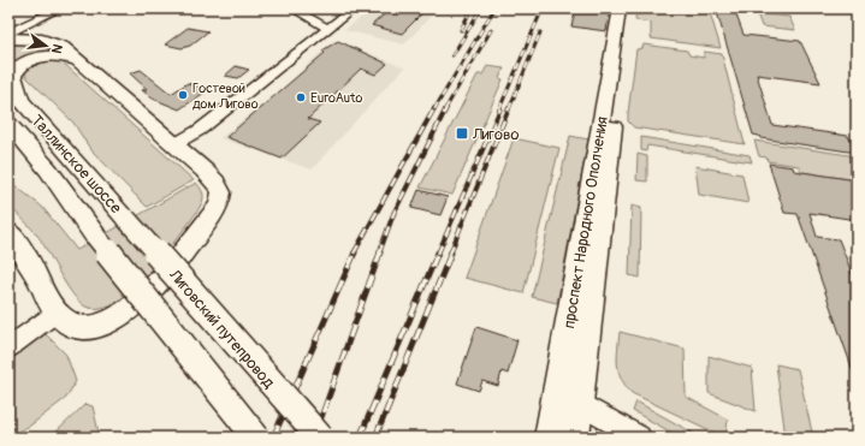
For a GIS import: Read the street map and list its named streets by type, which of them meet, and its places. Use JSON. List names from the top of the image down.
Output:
{
  "streets": {
    "main road": ["Таллинское шоссе", "проспект Народного Ополчения", "Лиговский путепровод"]
  },
  "crossings": [
    ["Таллинское шоссе", "Лиговский путепровод"]
  ],
  "places": {
    "other": ["Гостевой дом Лигово", "EuroAuto"],
    "transit": ["Лигово"]
  },
  "north": "right"
}
